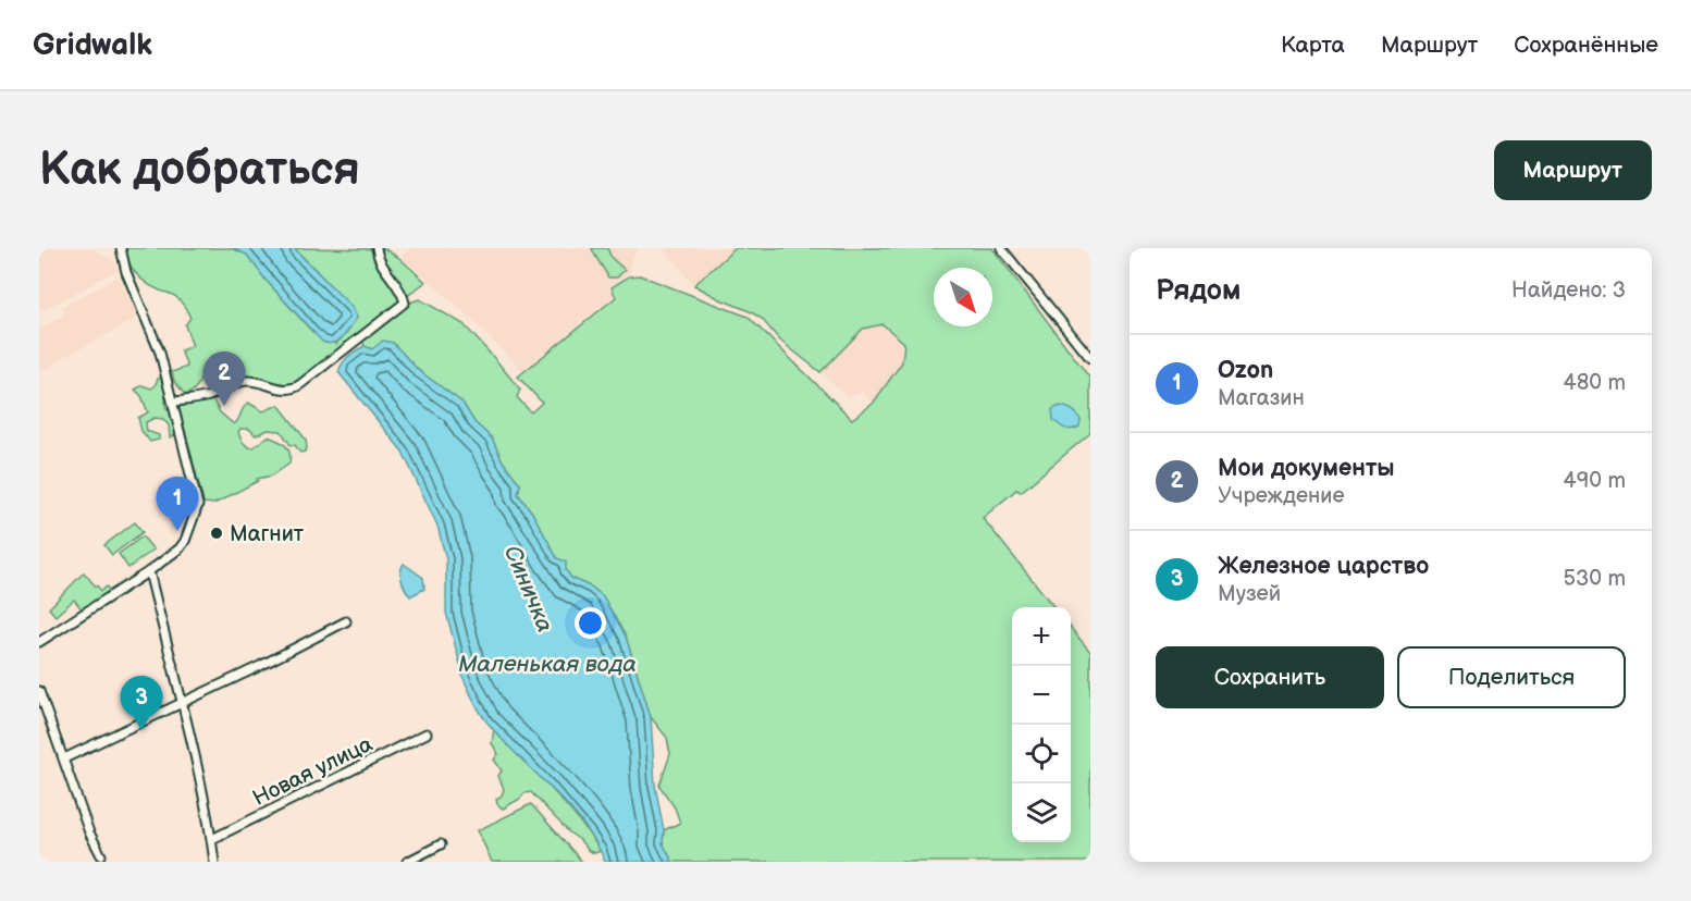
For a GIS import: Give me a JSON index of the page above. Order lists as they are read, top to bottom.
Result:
{
  "streets": {
    "street": ["Новая улица"]
  },
  "water": ["Синичка", "Маленькая вода"],
  "places": ["Магнит"],
  "north": "bottom right",
  "page": {
    "header": "Gridwalk",
    "nav": ["Карта", "Маршрут", "Сохранённые"],
    "buttons": [
      "Маршрут",
      ["Сохранить", "Поделиться"]
    ],
    "title": "Как добраться",
    "heading": ["Рядом", "Найдено: 3"],
    "list": [
      {
        "mark": "1",
        "name": "Ozon",
        "note": "Магазин",
        "value": "480 m"
      },
      {
        "mark": "2",
        "name": "Мои документы",
        "note": "Учреждение",
        "value": "490 m"
      },
      {
        "mark": "3",
        "name": "Железное царство",
        "note": "Музей",
        "value": "530 m"
      }
    ],
    "pins": ["2", "1", "3"],
    "map_buttons": ["+", "−"]
  }
}
